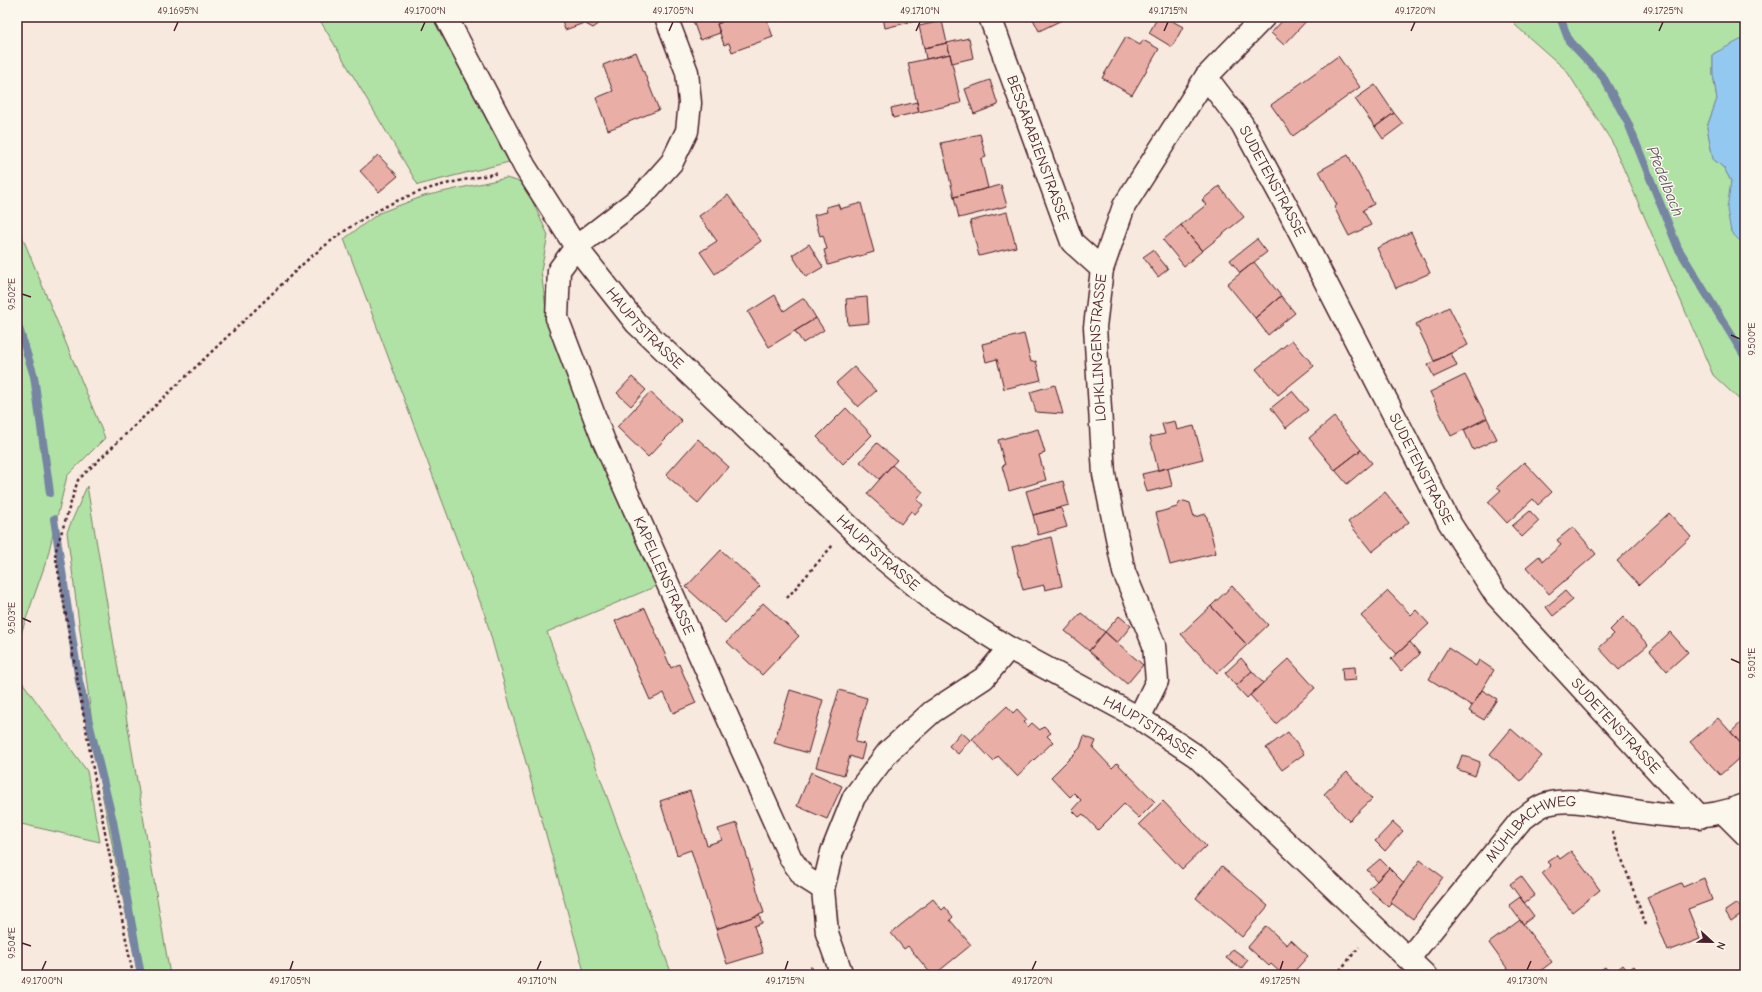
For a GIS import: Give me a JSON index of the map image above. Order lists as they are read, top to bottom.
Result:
{
  "streets": {
    "street": [
      "BESSARABIENSTRASSE",
      "SUDETENSTRASSE",
      "HAUPTSTRASSE",
      "LOHKLINGENSTRASSE",
      "KAPELLENSTRASSE",
      "MÜHLBACHWEG"
    ]
  },
  "crossings": [
    ["BESSARABIENSTRASSE", "LOHKLINGENSTRASSE"],
    ["SUDETENSTRASSE", "LOHKLINGENSTRASSE"],
    ["SUDETENSTRASSE", "MÜHLBACHWEG"],
    ["HAUPTSTRASSE", "LOHKLINGENSTRASSE"],
    ["HAUPTSTRASSE", "KAPELLENSTRASSE"],
    ["HAUPTSTRASSE", "MÜHLBACHWEG"]
  ],
  "water": ["Pfedelbach"],
  "north": "right",
  "coordinates": [
    "49.1695°N",
    "49.1700°N",
    "49.1705°N",
    "49.1710°N",
    "49.1715°N",
    "49.1720°N",
    "49.1725°N",
    "9.502°E",
    "9.500°E",
    "9.503°E",
    "9.501°E",
    "9.504°E",
    "49.1730°N"
  ]
}
